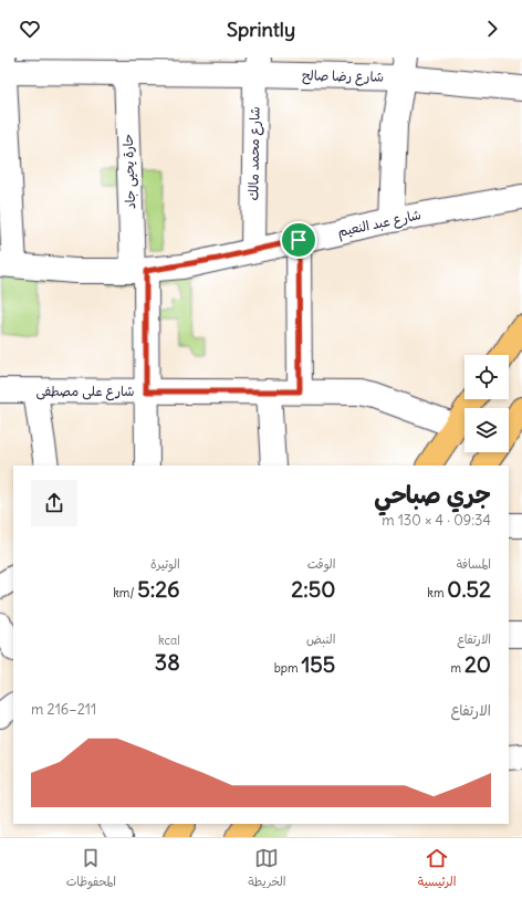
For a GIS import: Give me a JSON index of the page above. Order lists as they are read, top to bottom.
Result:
{
  "streets": {
    "street": [
      "شارع رضا صالح",
      "شارع محمد مالك",
      "حارة يحيى جاد",
      "شارع عبد النعيم",
      "شارع على مصطفى"
    ]
  },
  "crossings": [
    ["شارع رضا صالح", "شارع محمد مالك"],
    ["شارع رضا صالح", "حارة يحيى جاد"],
    ["شارع محمد مالك", "شارع عبد النعيم"],
    ["حارة يحيى جاد", "شارع عبد النعيم"],
    ["حارة يحيى جاد", "شارع على مصطفى"]
  ],
  "page": {
    "header": "Sprintly",
    "heading": ["جري صباحي", "09:34 · 4 × 130 m"],
    "stats": [
      ["المسافة", "0.52 km"],
      ["الوقت", "2:50"],
      ["الوتيرة", "5:26 /km"],
      ["الارتفاع", "20 m"],
      ["النبض", "155 bpm"],
      ["kcal", "38"]
    ],
    "chart": ["الارتفاع", "211–216 m"],
    "tabs": ["الرئيسية", "الخريطة", "المحفوظات"]
  }
}
